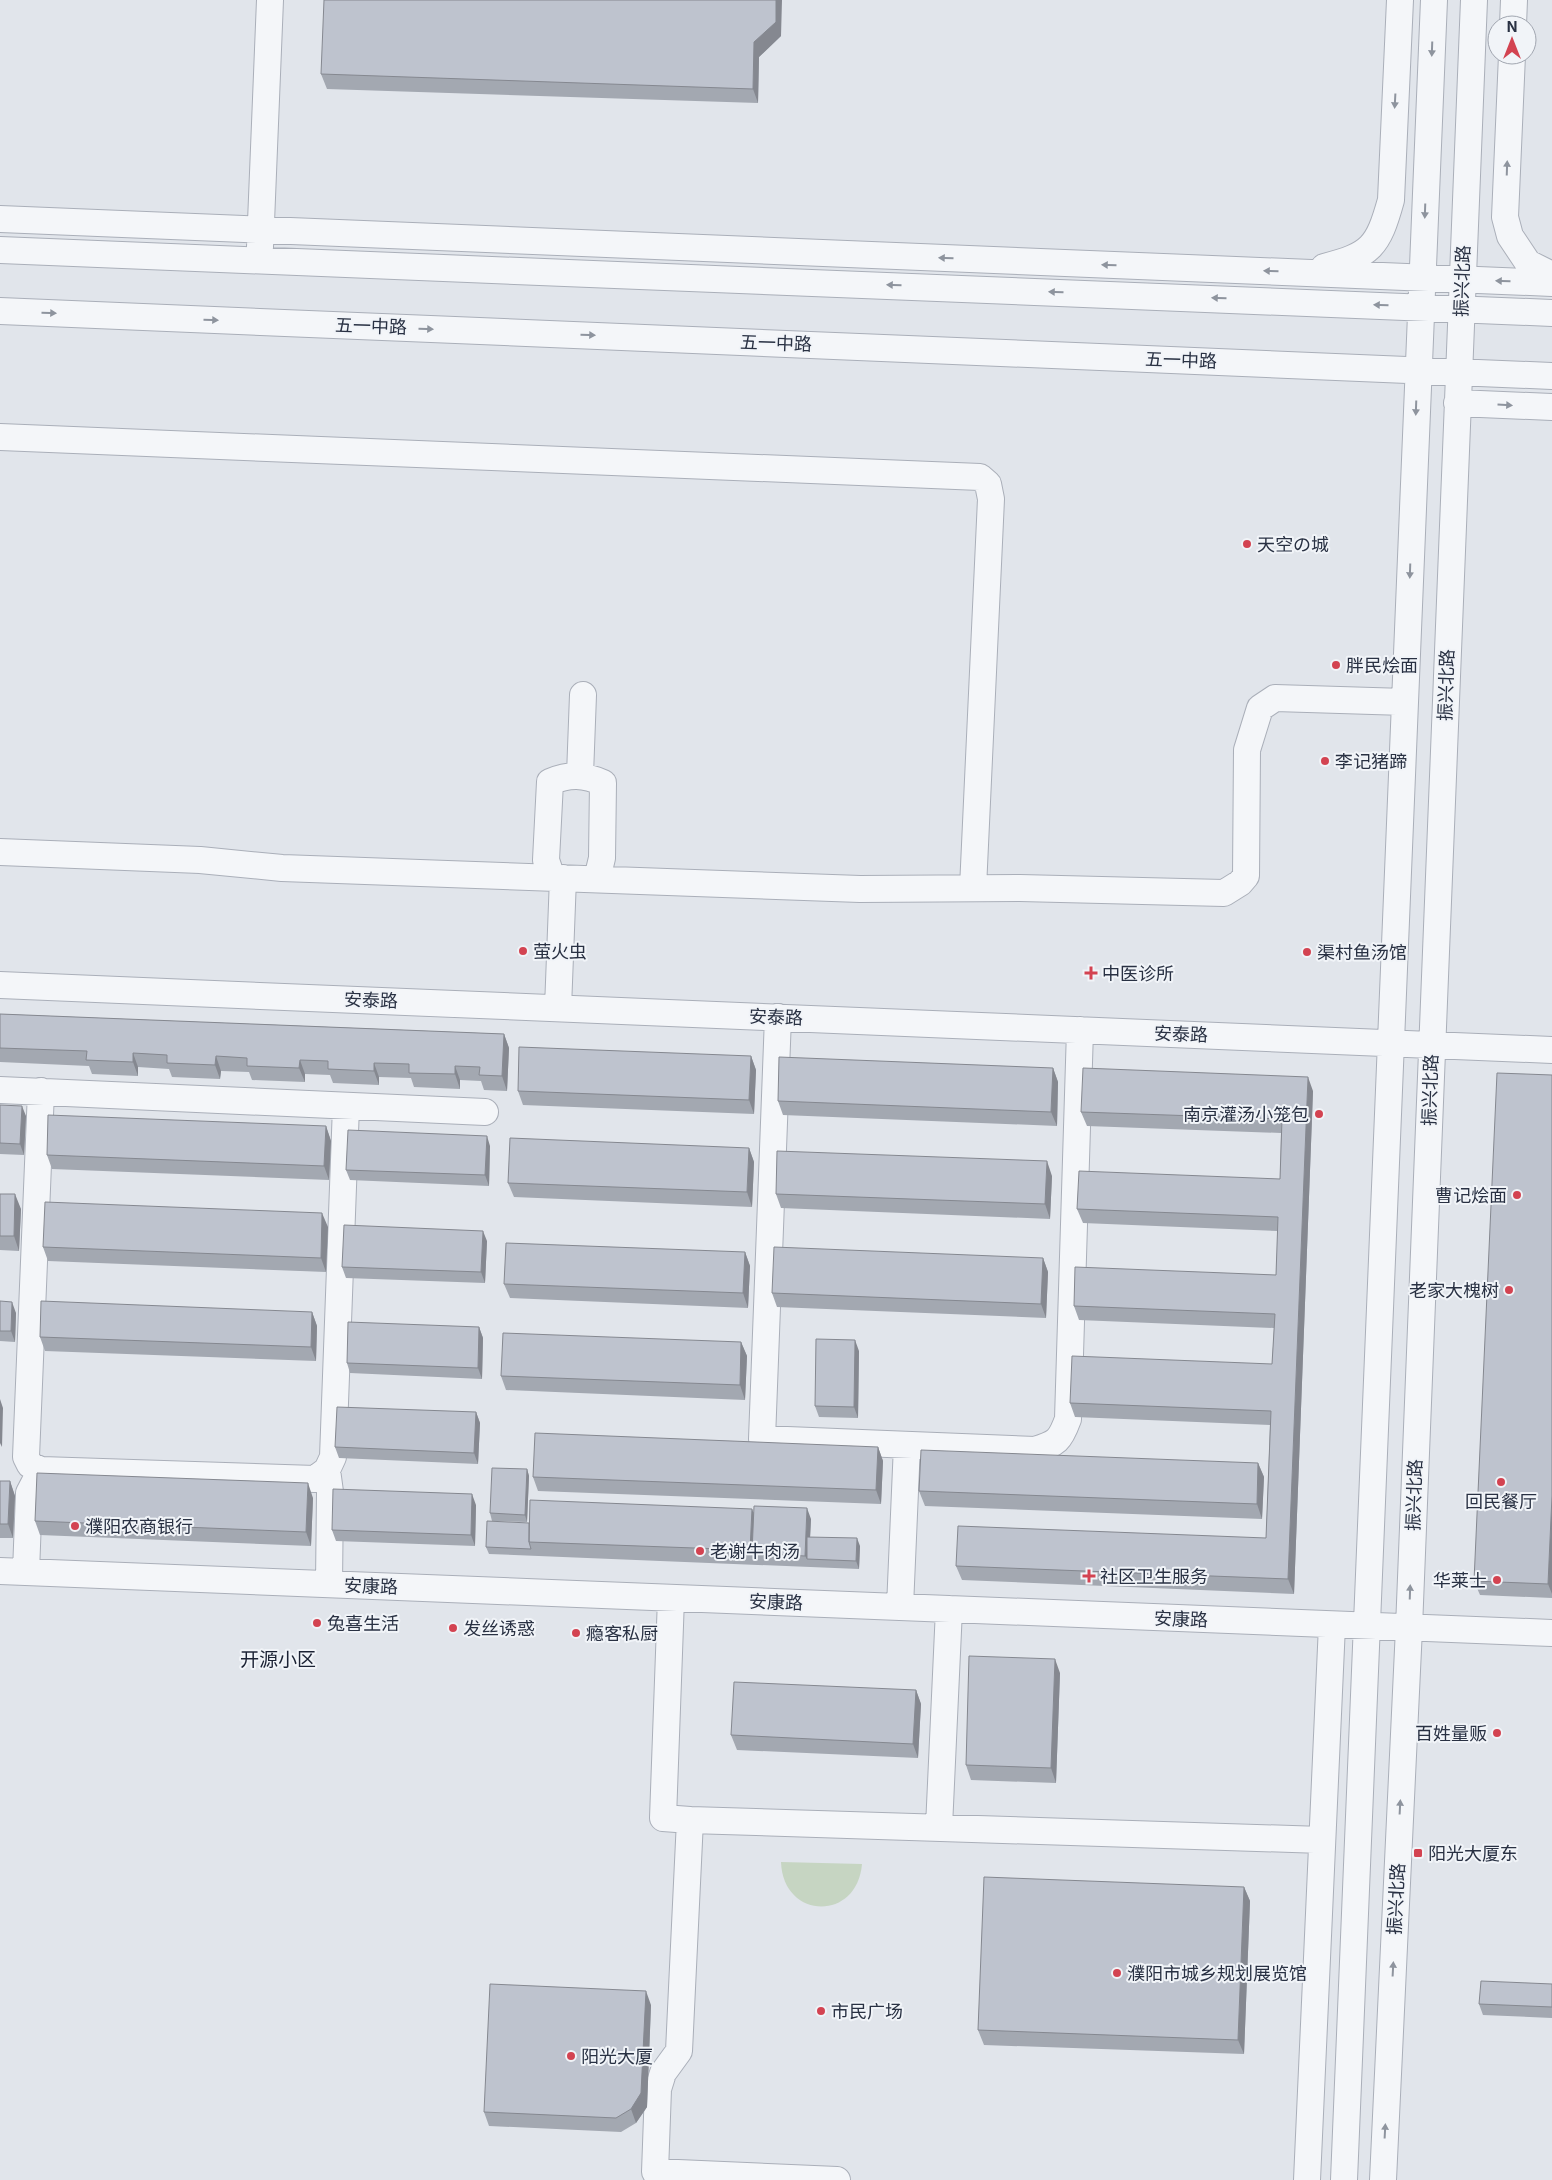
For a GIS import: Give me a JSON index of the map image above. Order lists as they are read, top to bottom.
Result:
{
  "streets": {
    "street": [
      "振兴北路",
      "五一中路",
      "安泰路",
      "安康路"
    ]
  },
  "crossings": [
    ["振兴北路", "五一中路"],
    ["振兴北路", "安泰路"],
    ["振兴北路", "安康路"]
  ],
  "districts": ["开源小区"],
  "places": {
    "other": [
      "天空の城",
      "胖民烩面",
      "李记猪蹄",
      "萤火虫",
      "渠村鱼汤馆",
      "南京灌汤小笼包",
      "曹记烩面",
      "老家大槐树",
      "回民餐厅",
      "濮阳农商银行",
      "老谢牛肉汤",
      "华莱士",
      "兔喜生活",
      "发丝诱惑",
      "瘾客私厨",
      "百姓量贩",
      "濮阳市城乡规划展览馆",
      "市民广场",
      "阳光大厦"
    ],
    "health": ["中医诊所", "社区卫生服务"],
    "transit": ["阳光大厦东"]
  },
  "north": "top"
}
